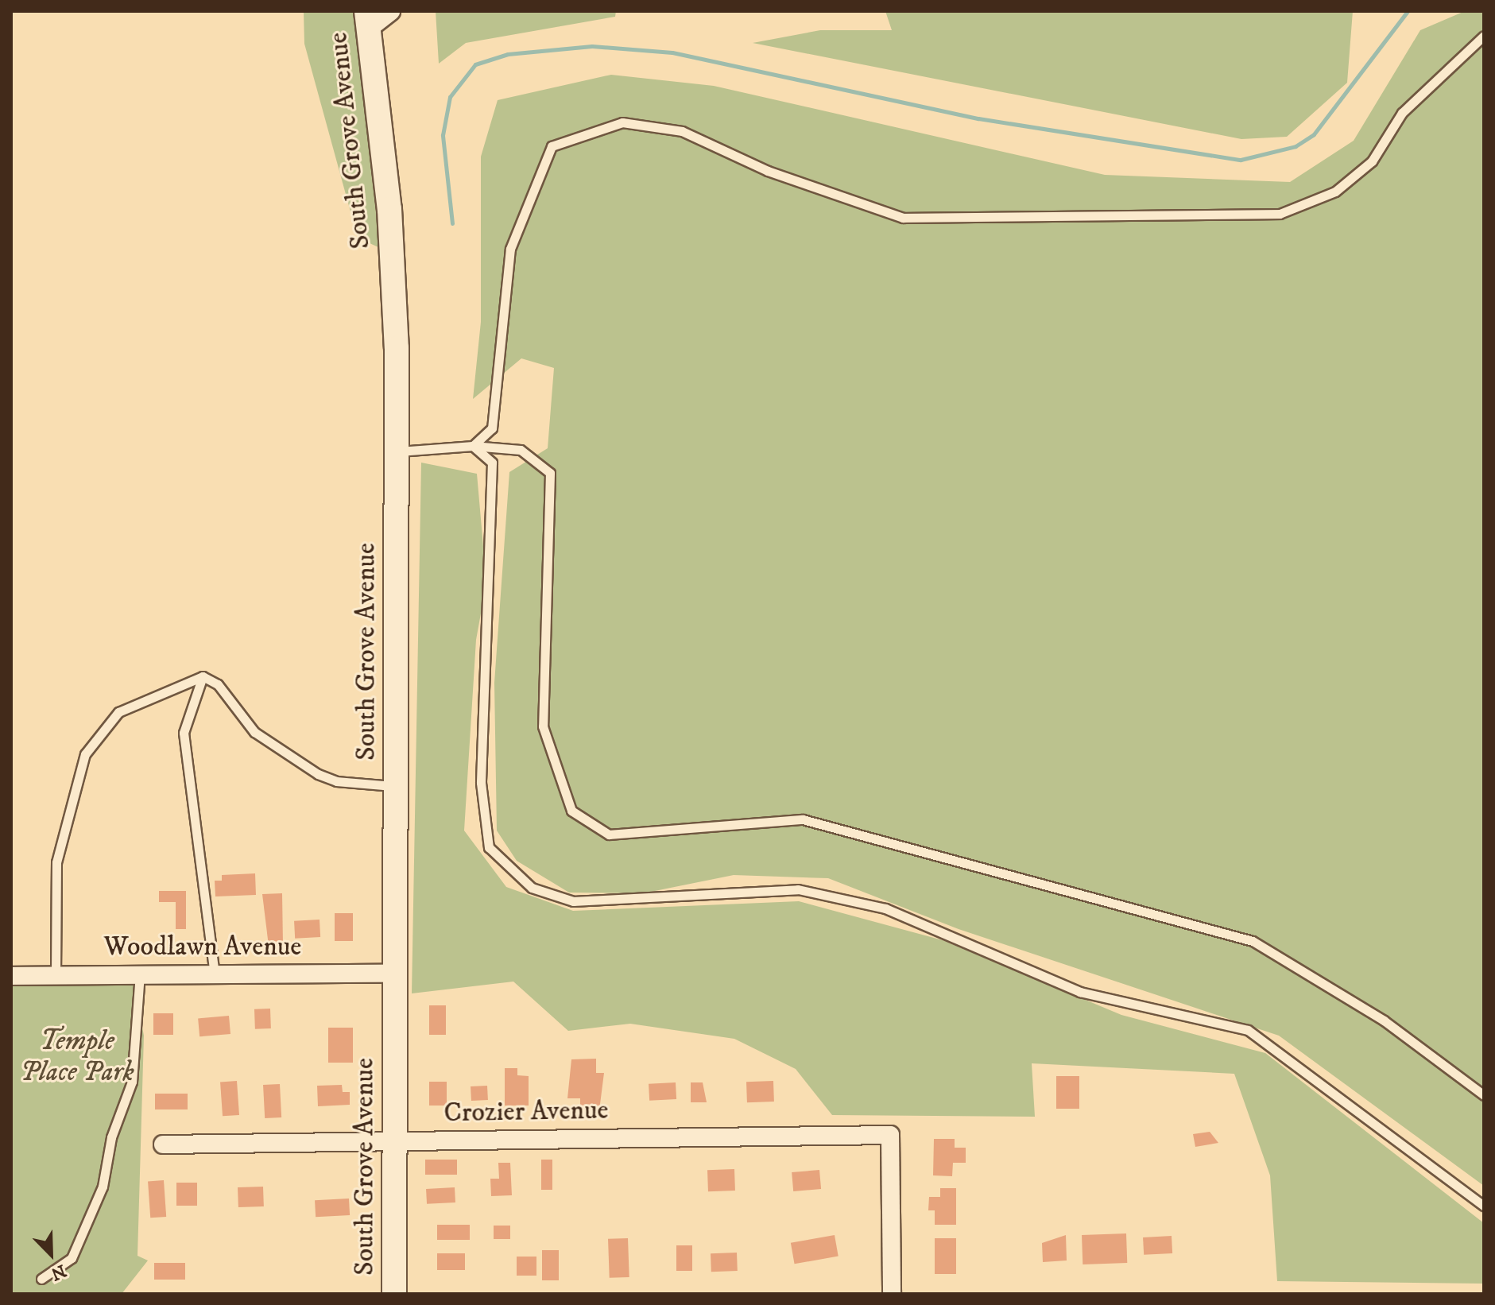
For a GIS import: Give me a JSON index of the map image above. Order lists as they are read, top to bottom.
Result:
{
  "streets": {
    "main road": ["South Grove Avenue"],
    "street": ["Woodlawn Avenue", "Crozier Avenue"]
  },
  "crossings": [
    ["South Grove Avenue", "Woodlawn Avenue"],
    ["South Grove Avenue", "Crozier Avenue"]
  ],
  "parks": ["Temple Place Park"],
  "north": "bottom right"
}
